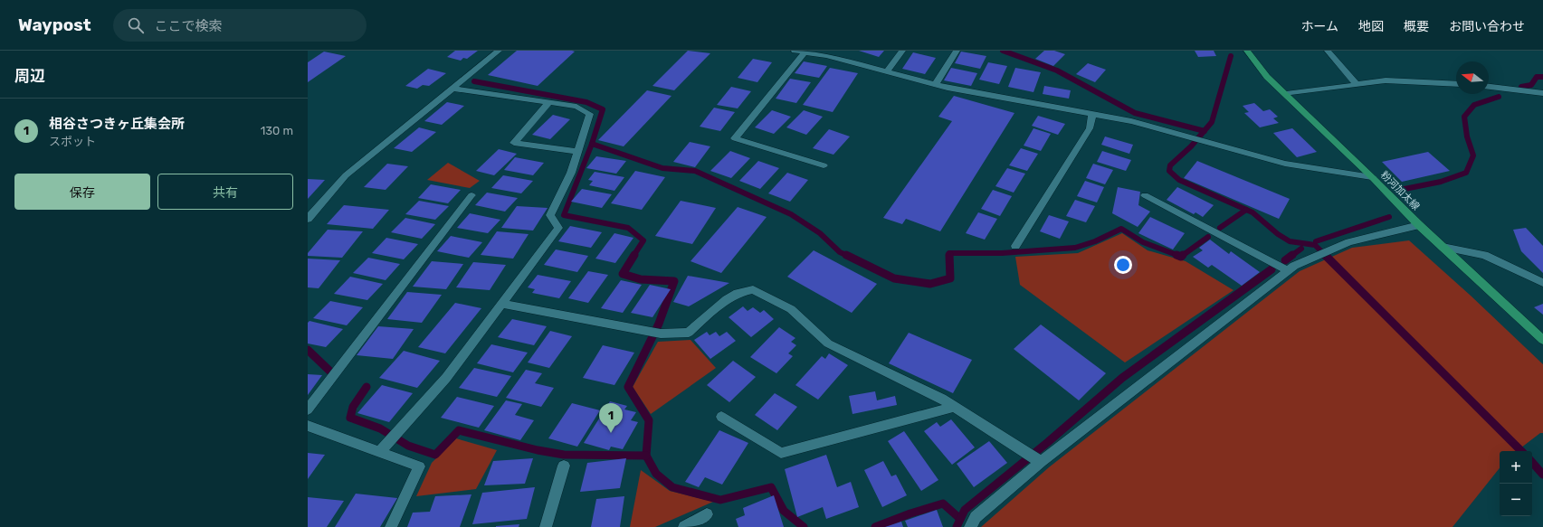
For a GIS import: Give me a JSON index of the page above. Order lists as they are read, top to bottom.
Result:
{
  "streets": {
    "main road": ["粉河加太線"]
  },
  "north": "left",
  "page": {
    "header": "Waypost",
    "search": "ここで検索",
    "nav": [
      "ホーム",
      "地図",
      "概要",
      "お問い合わせ"
    ],
    "heading": "周辺",
    "list": [
      {
        "mark": "1",
        "name": "相谷さつきヶ丘集会所",
        "note": "スポット",
        "value": "130 m"
      }
    ],
    "buttons": ["保存", "共有"],
    "pins": "1",
    "map_buttons": ["+", "−"]
  }
}
